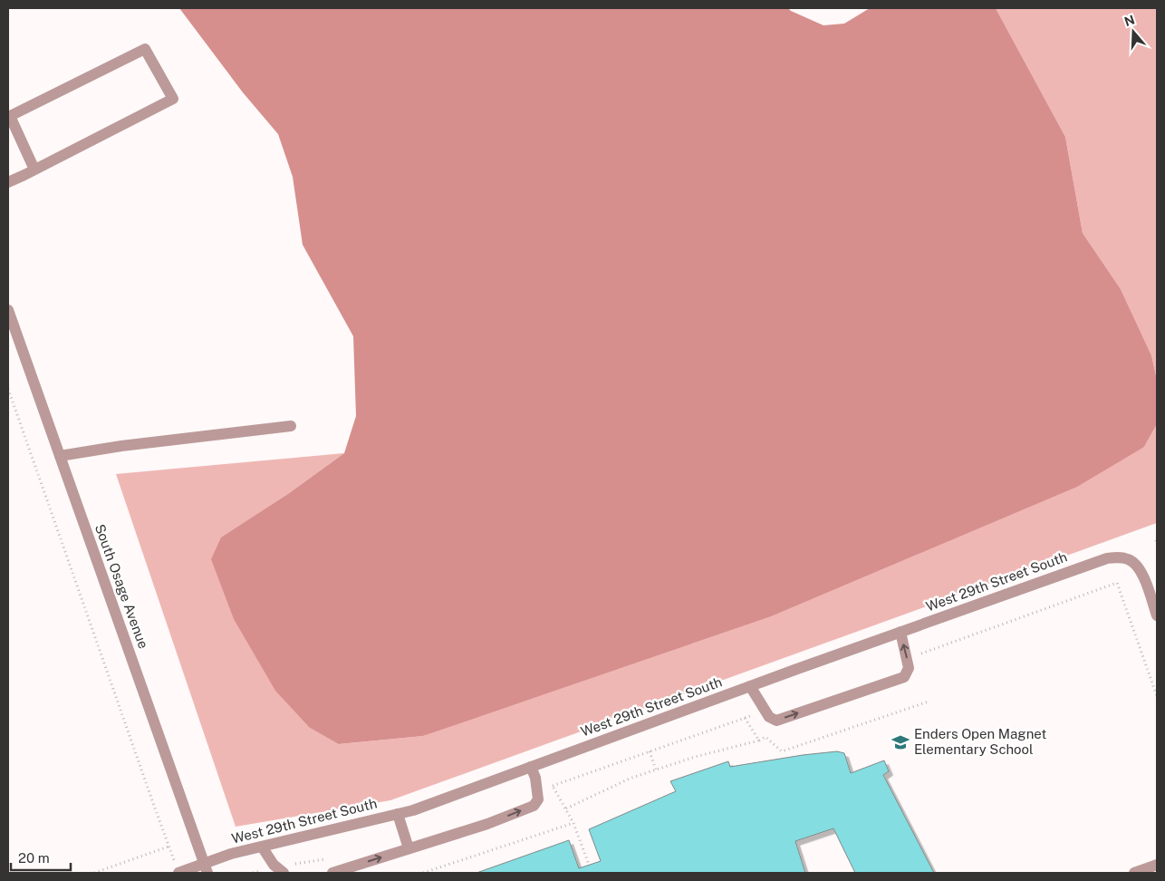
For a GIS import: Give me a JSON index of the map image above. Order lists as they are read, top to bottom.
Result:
{
  "streets": {
    "street": ["West 29th Street South", "South Osage Avenue"]
  },
  "crossings": [
    ["West 29th Street South", "South Osage Avenue"]
  ],
  "places": {
    "school or university": ["Enders Open Magnet Elementary School"]
  },
  "scale_bar": "20 m",
  "north": "top"
}
